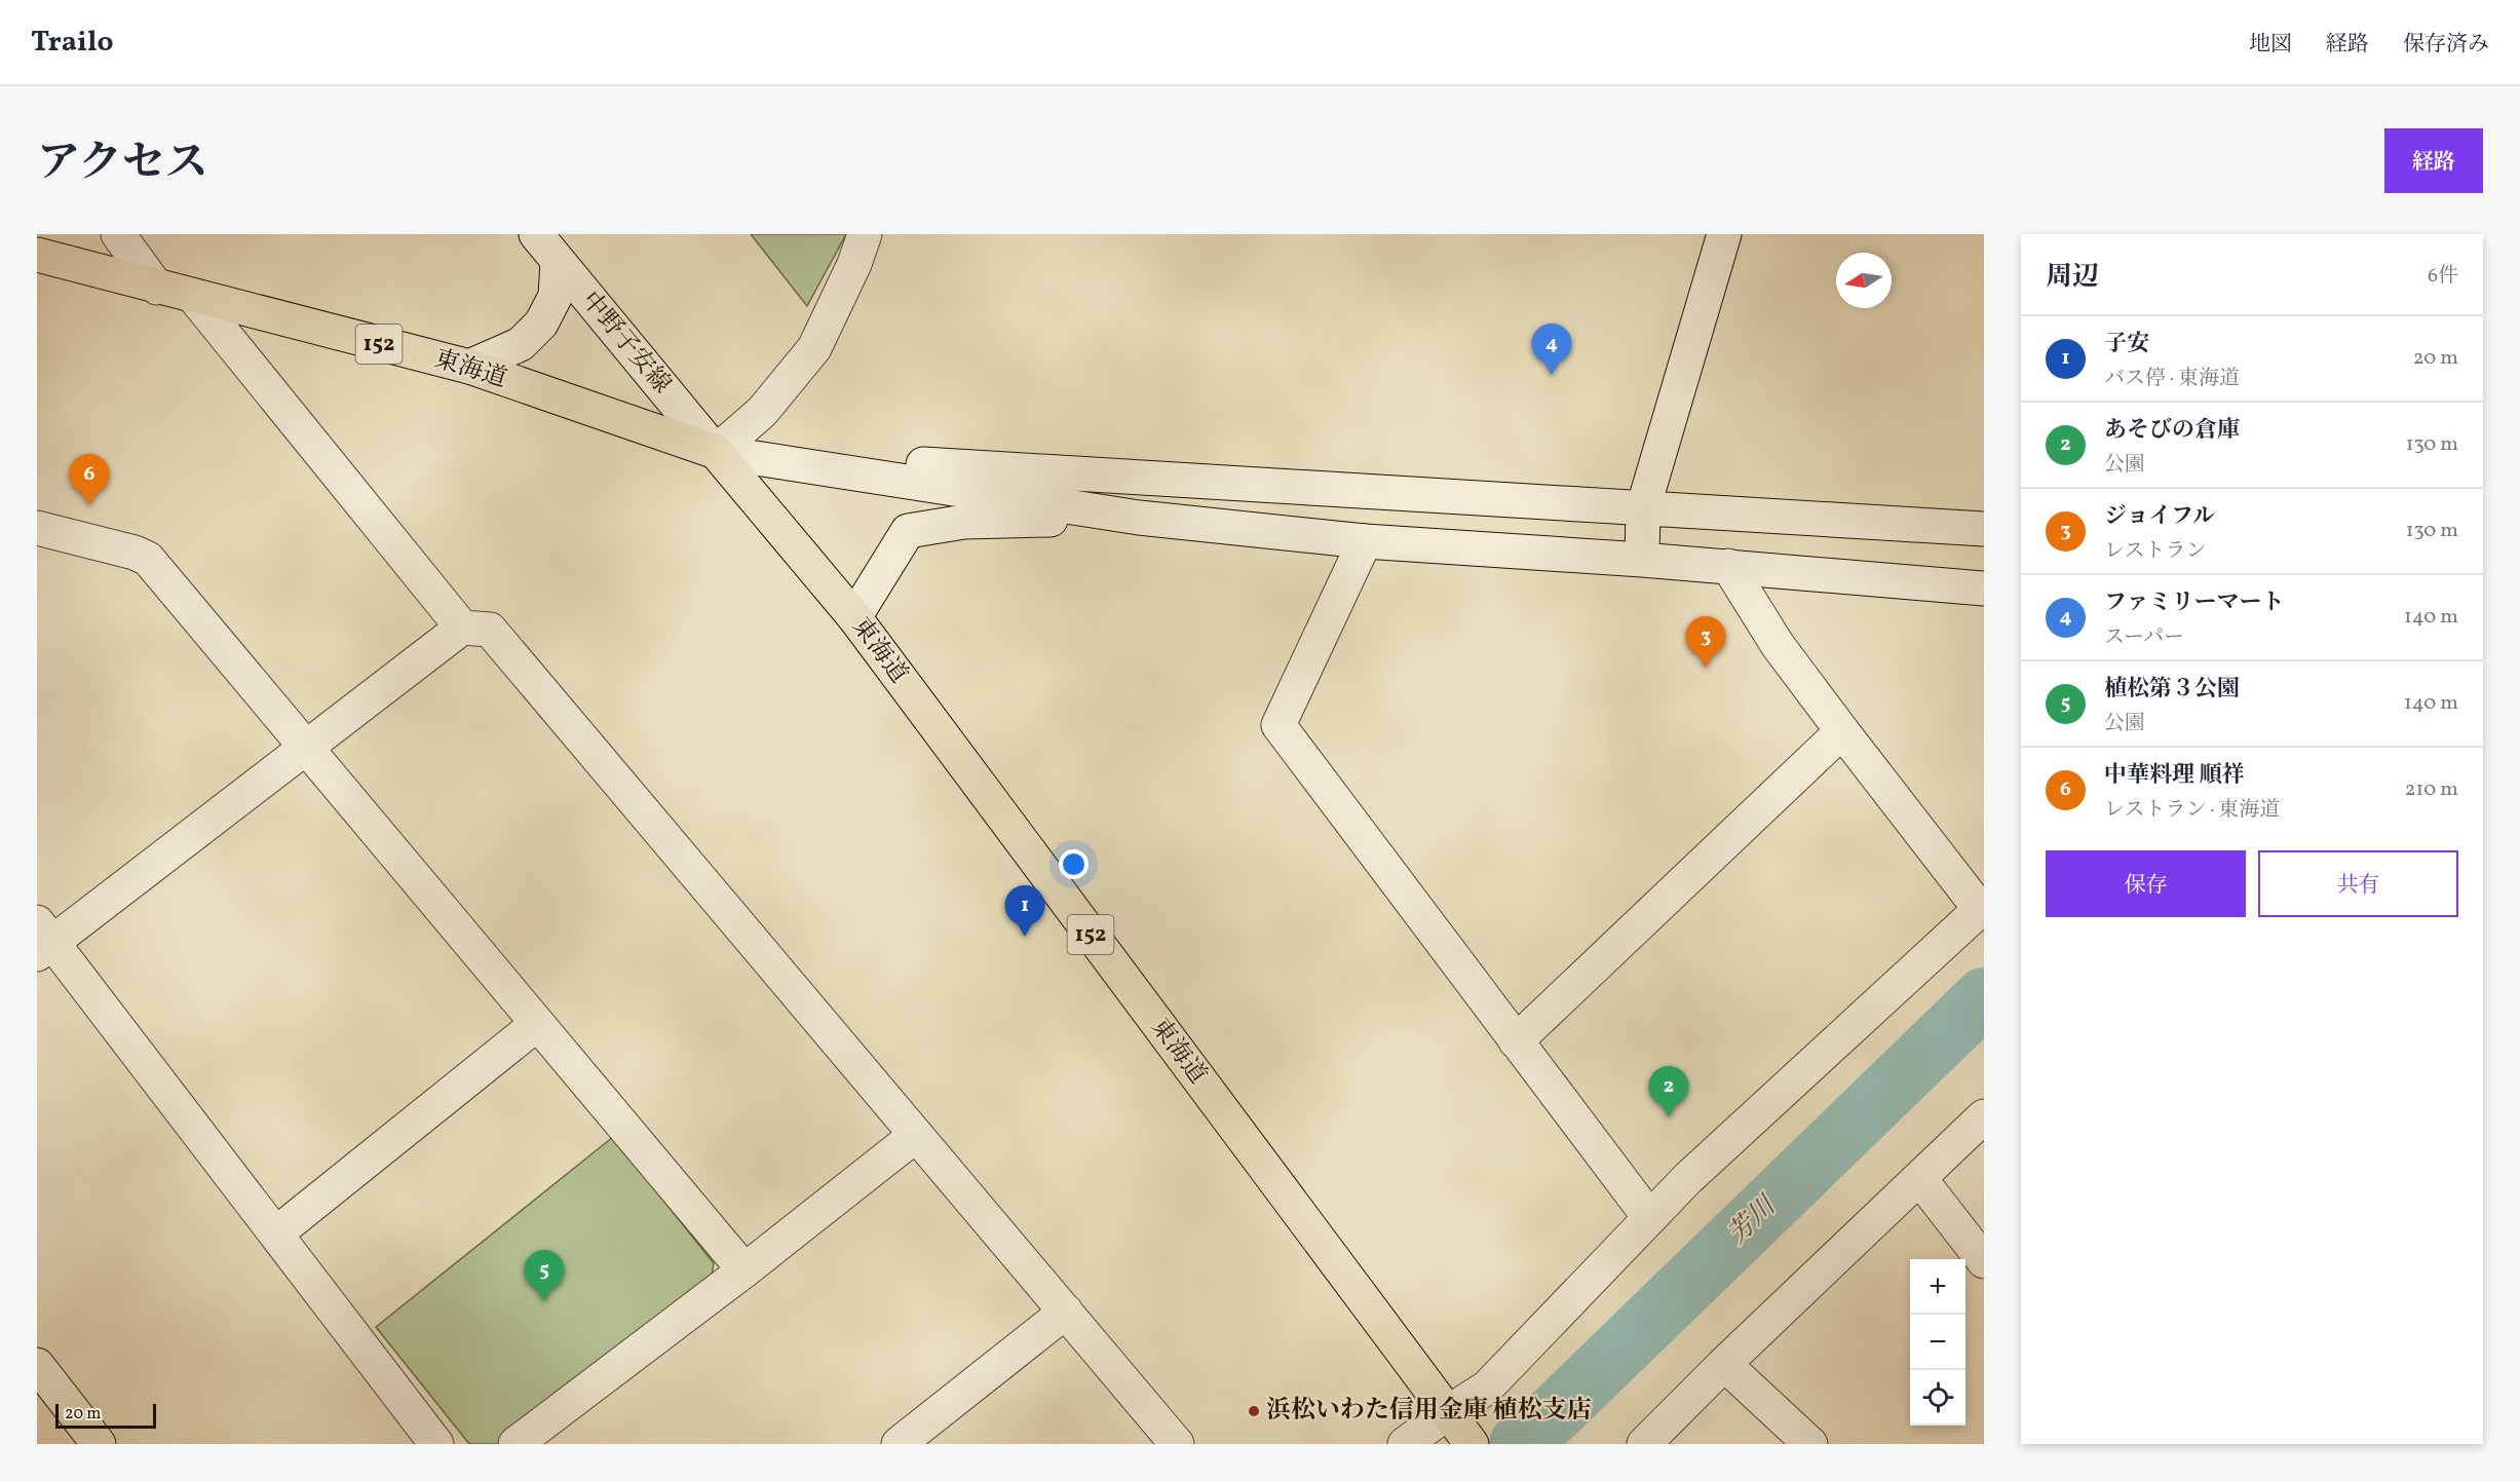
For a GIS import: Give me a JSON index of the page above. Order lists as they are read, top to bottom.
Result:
{
  "streets": {
    "highway": ["152", "東海道"],
    "street": ["中野子安線"]
  },
  "crossings": [
    ["中野子安線", "東海道"]
  ],
  "water": ["芳川"],
  "places": ["浜松いわた信用金庫 植松支店"],
  "scale_bar": "20 m",
  "north": "left",
  "page": {
    "header": "Trailo",
    "nav": ["地図", "経路", "保存済み"],
    "title": "アクセス",
    "buttons": [
      "経路",
      ["保存", "共有"]
    ],
    "heading": ["周辺", "6件"],
    "list": [
      {
        "mark": "1",
        "name": "子安",
        "note": "バス停 · 東海道",
        "value": "20 m"
      },
      {
        "mark": "2",
        "name": "あそびの倉庫",
        "note": "公園",
        "value": "130 m"
      },
      {
        "mark": "3",
        "name": "ジョイフル",
        "note": "レストラン",
        "value": "130 m"
      },
      {
        "mark": "4",
        "name": "ファミリーマート",
        "note": "スーパー",
        "value": "140 m"
      },
      {
        "mark": "5",
        "name": "植松第３公園",
        "note": "公園",
        "value": "140 m"
      },
      {
        "mark": "6",
        "name": "中華料理 順祥",
        "note": "レストラン · 東海道",
        "value": "210 m"
      }
    ],
    "pins": [
      "4",
      "6",
      "3",
      "1",
      "2",
      "5"
    ],
    "map_buttons": ["+", "−"],
    "scale": "20 m"
  }
}
